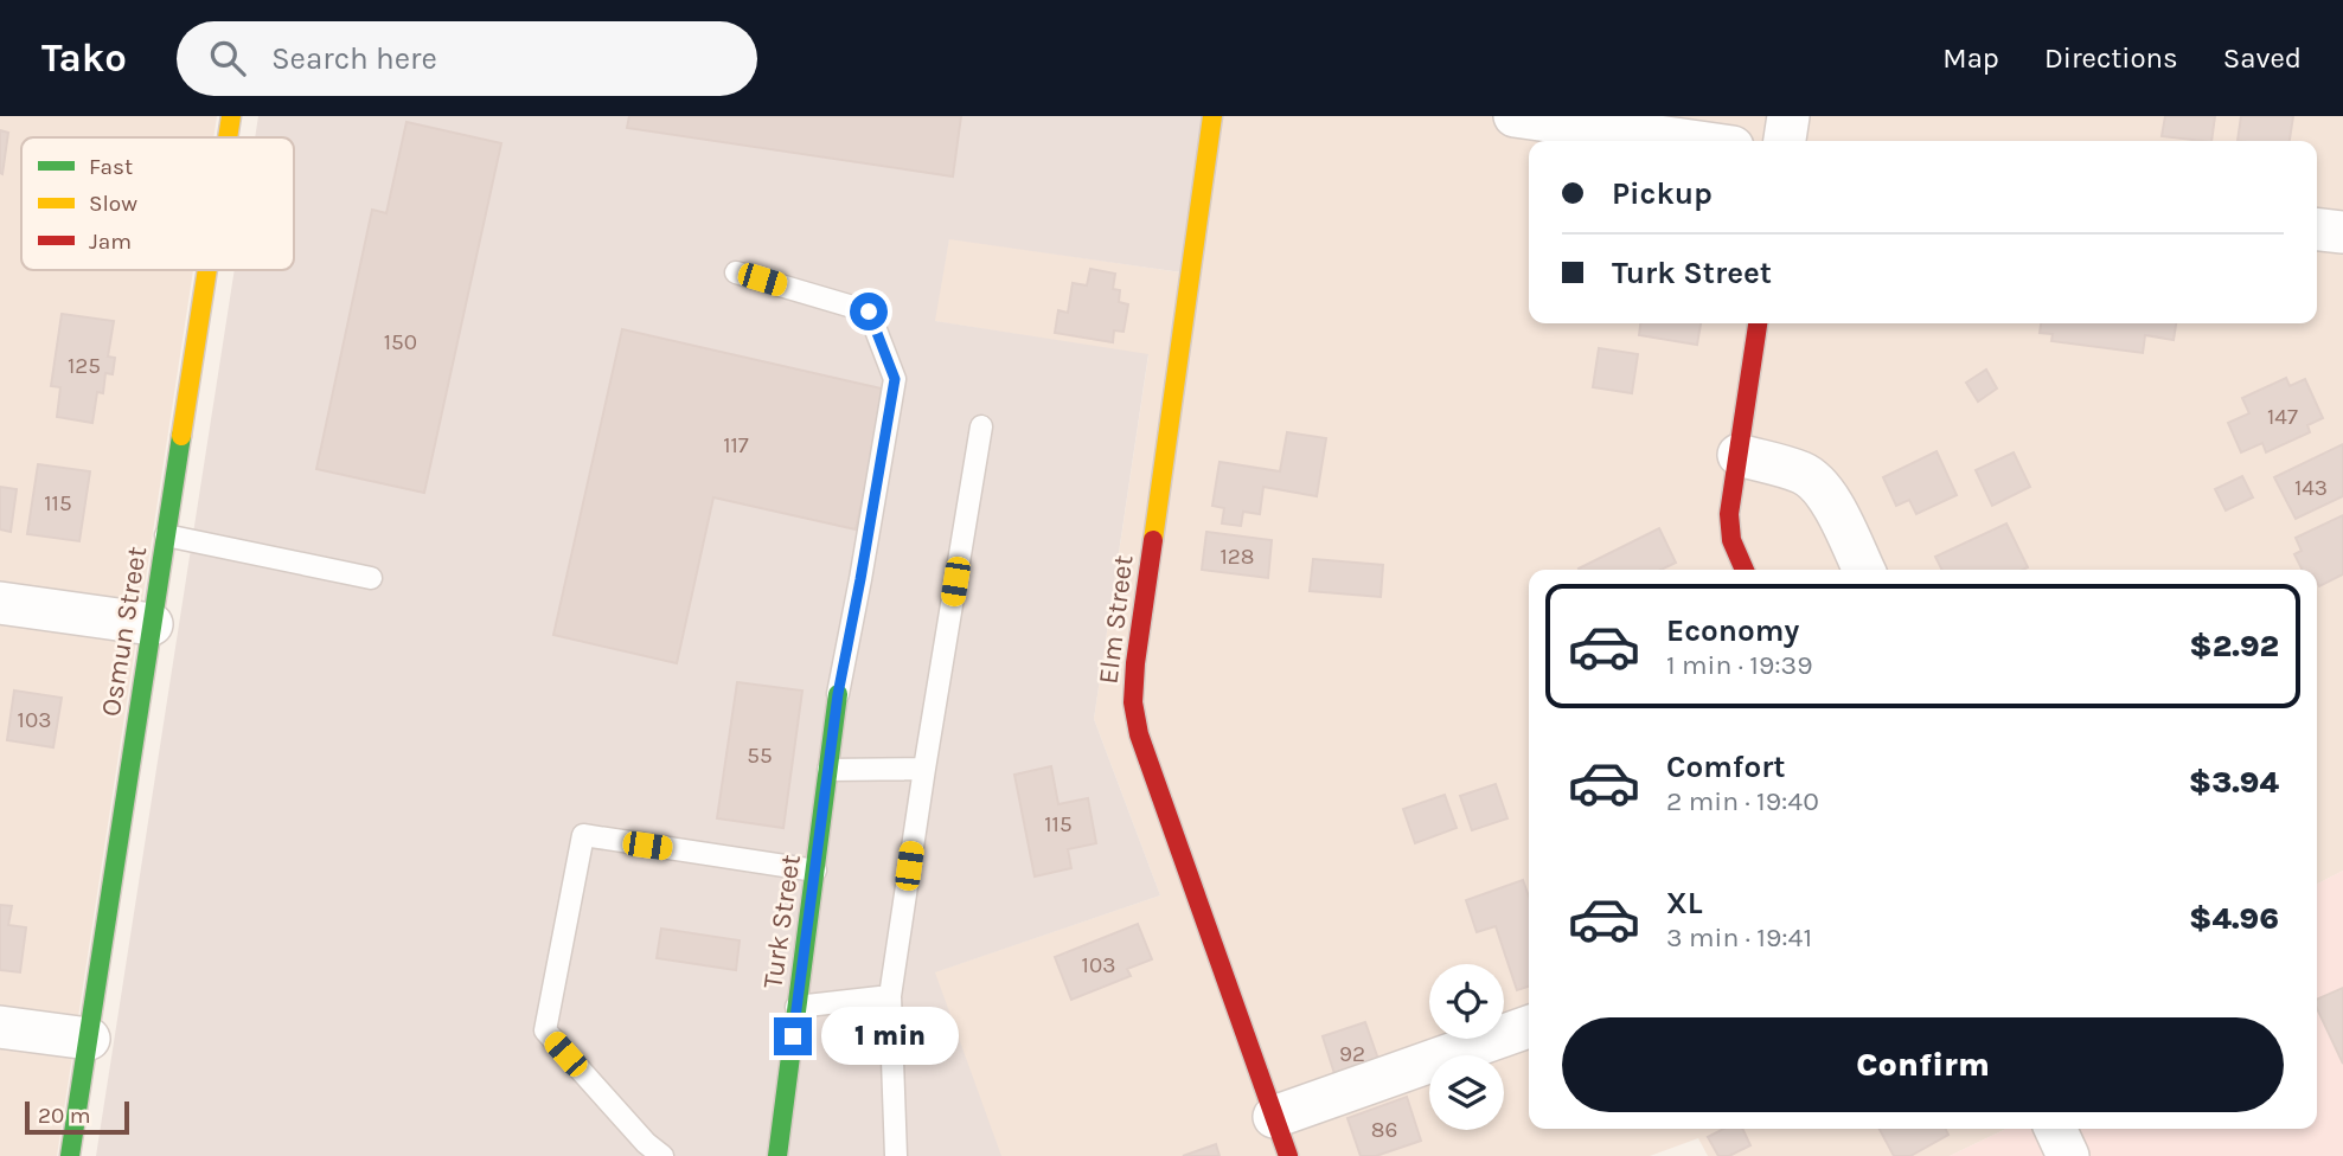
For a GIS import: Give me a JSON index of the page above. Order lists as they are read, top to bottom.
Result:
{
  "streets": {
    "street": ["Elm Street", "Osmun Street", "Turk Street"]
  },
  "house_numbers": [
    "150",
    "125",
    "147",
    "117",
    "143",
    "115",
    "128",
    "103",
    "55",
    "115",
    "103",
    "92",
    "86"
  ],
  "legend": ["Fast", "Slow", "Jam"],
  "scale_bar": "20 m",
  "page": {
    "header": "Tako",
    "search": "Search here",
    "nav": ["Map", "Directions", "Saved"],
    "banner": ["Pickup", "Turk Street"],
    "list": [
      {
        "name": "Economy",
        "note": "1 min · 19:39",
        "value": "$2.92"
      },
      {
        "name": "Comfort",
        "note": "2 min · 19:40",
        "value": "$3.94"
      },
      {
        "name": "XL",
        "note": "3 min · 19:41",
        "value": "$4.96"
      }
    ],
    "buttons": "Confirm",
    "bubble": "1 min",
    "scale": "20 m"
  }
}
